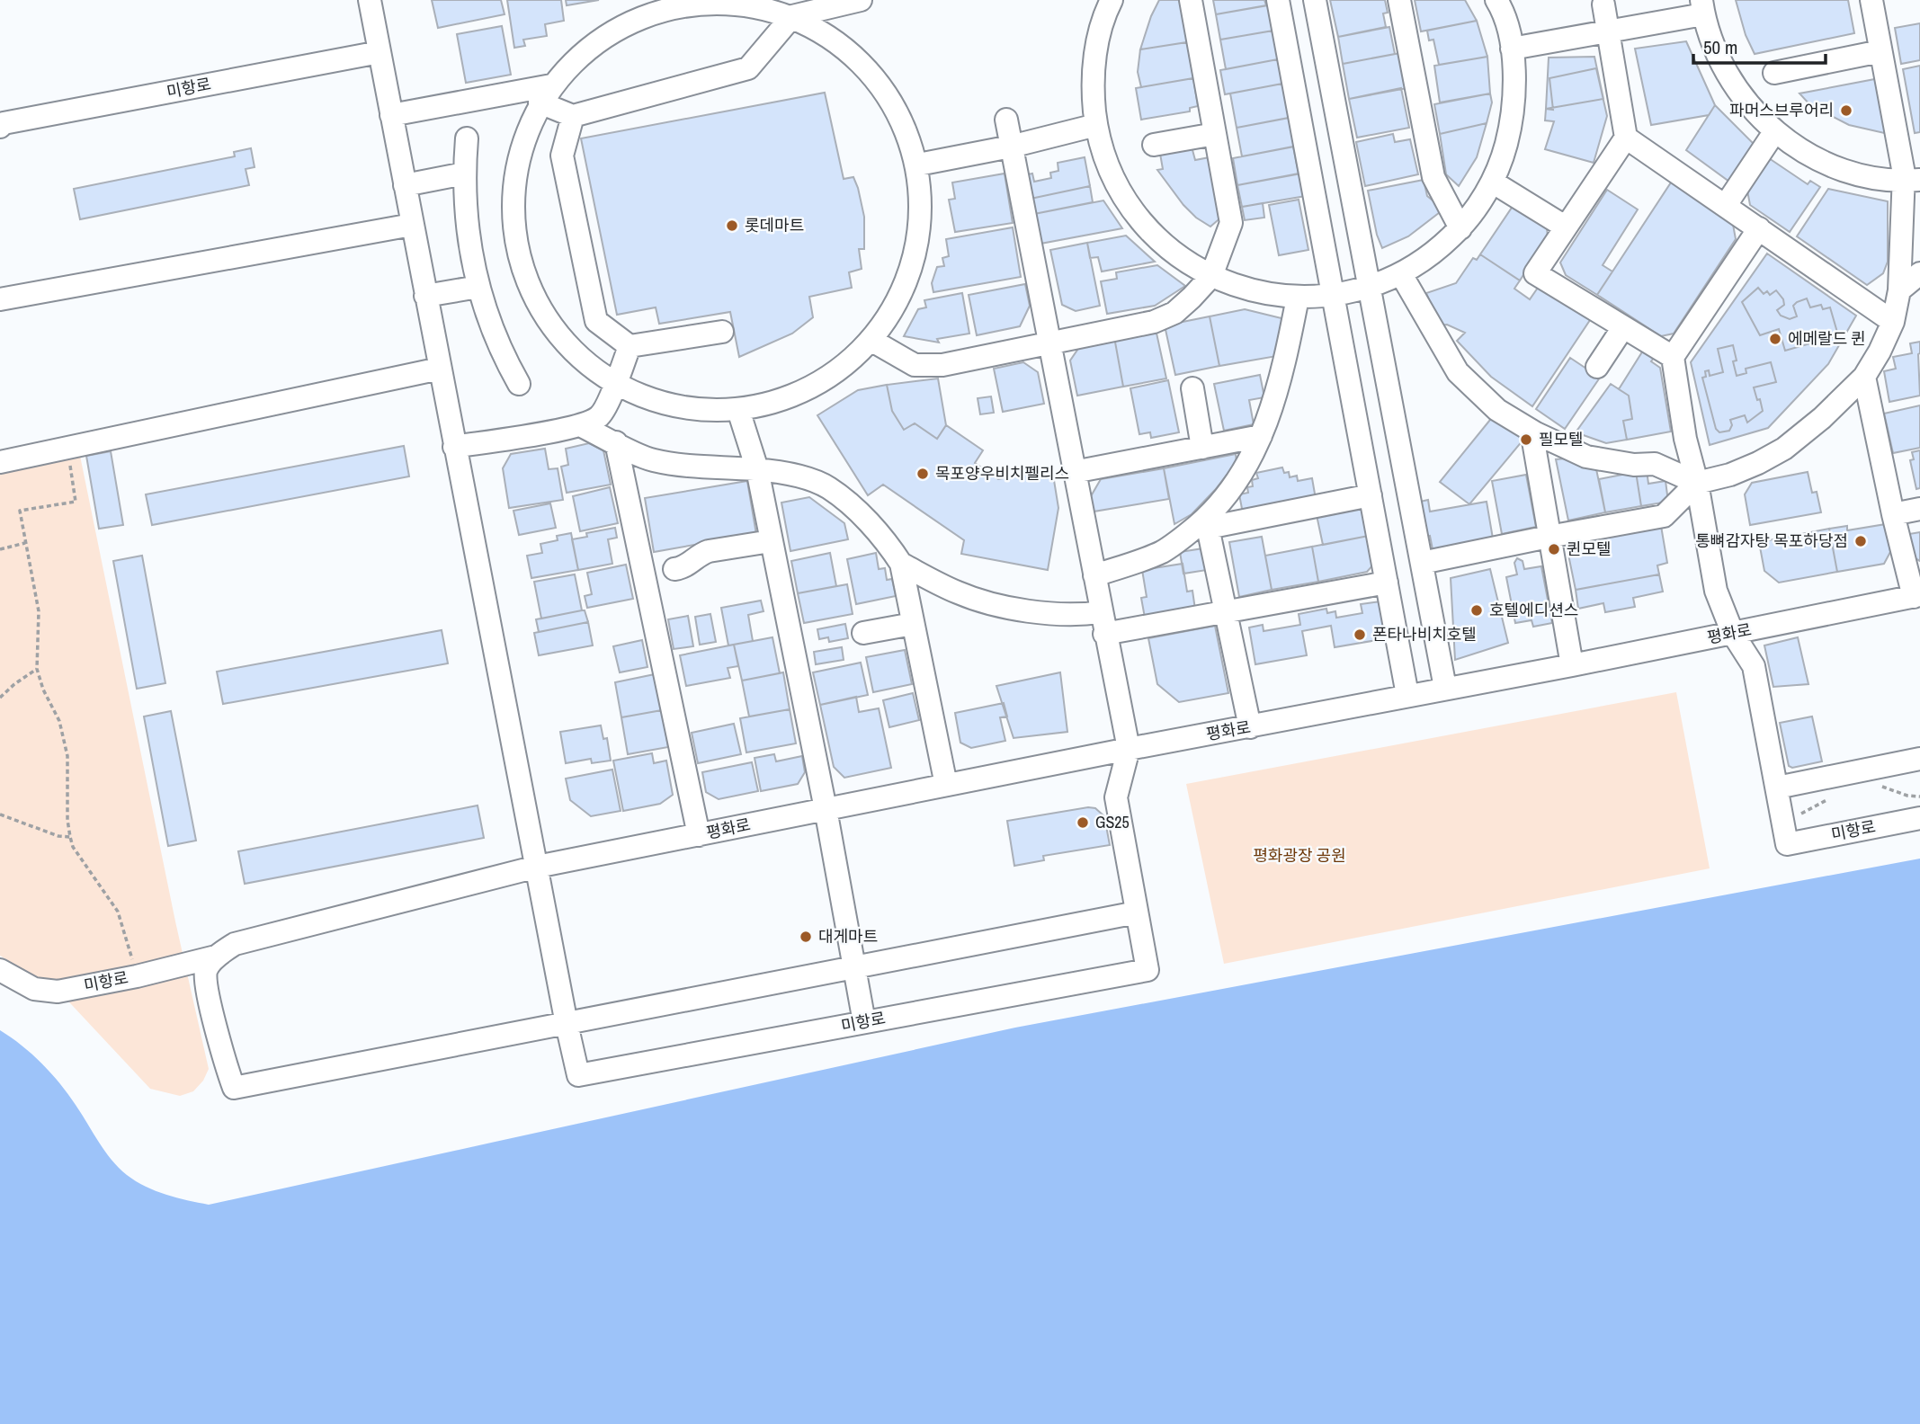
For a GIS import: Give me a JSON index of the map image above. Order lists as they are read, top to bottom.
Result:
{
  "streets": {
    "street": ["미항로", "평화로"]
  },
  "crossings": [
    ["미항로", "평화로"]
  ],
  "parks": ["평화광장 공원"],
  "places": [
    "파머스브루어리",
    "롯데마트",
    "에메랄드 퀸",
    "필모텔",
    "목포양우비치펠리스",
    "통뼈감자탕 목포하당점",
    "퀸모텔",
    "호텔에디션스",
    "폰타나비치호텔",
    "GS25",
    "대게마트"
  ],
  "scale_bar": "50 m"
}
